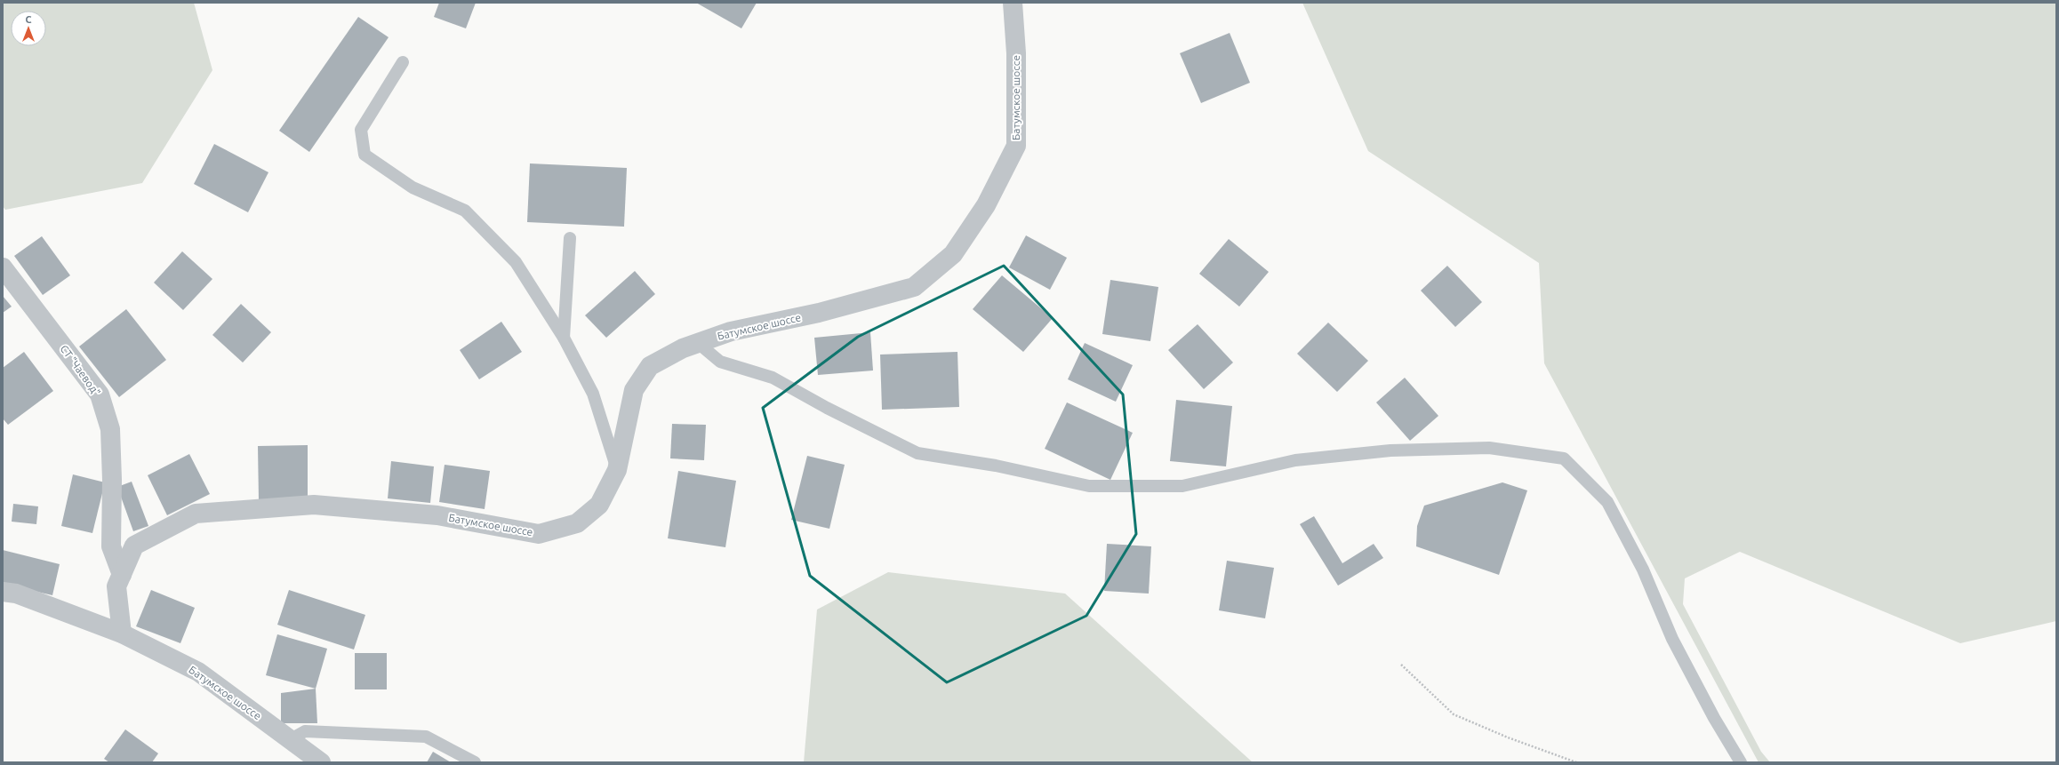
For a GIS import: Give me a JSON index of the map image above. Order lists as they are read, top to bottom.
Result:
{
  "streets": {
    "street": ["Батумское шоссе", "СТ \"Чаевод\""]
  },
  "crossings": [
    ["Батумское шоссе", "СТ \"Чаевод\""]
  ],
  "north": "top"
}
